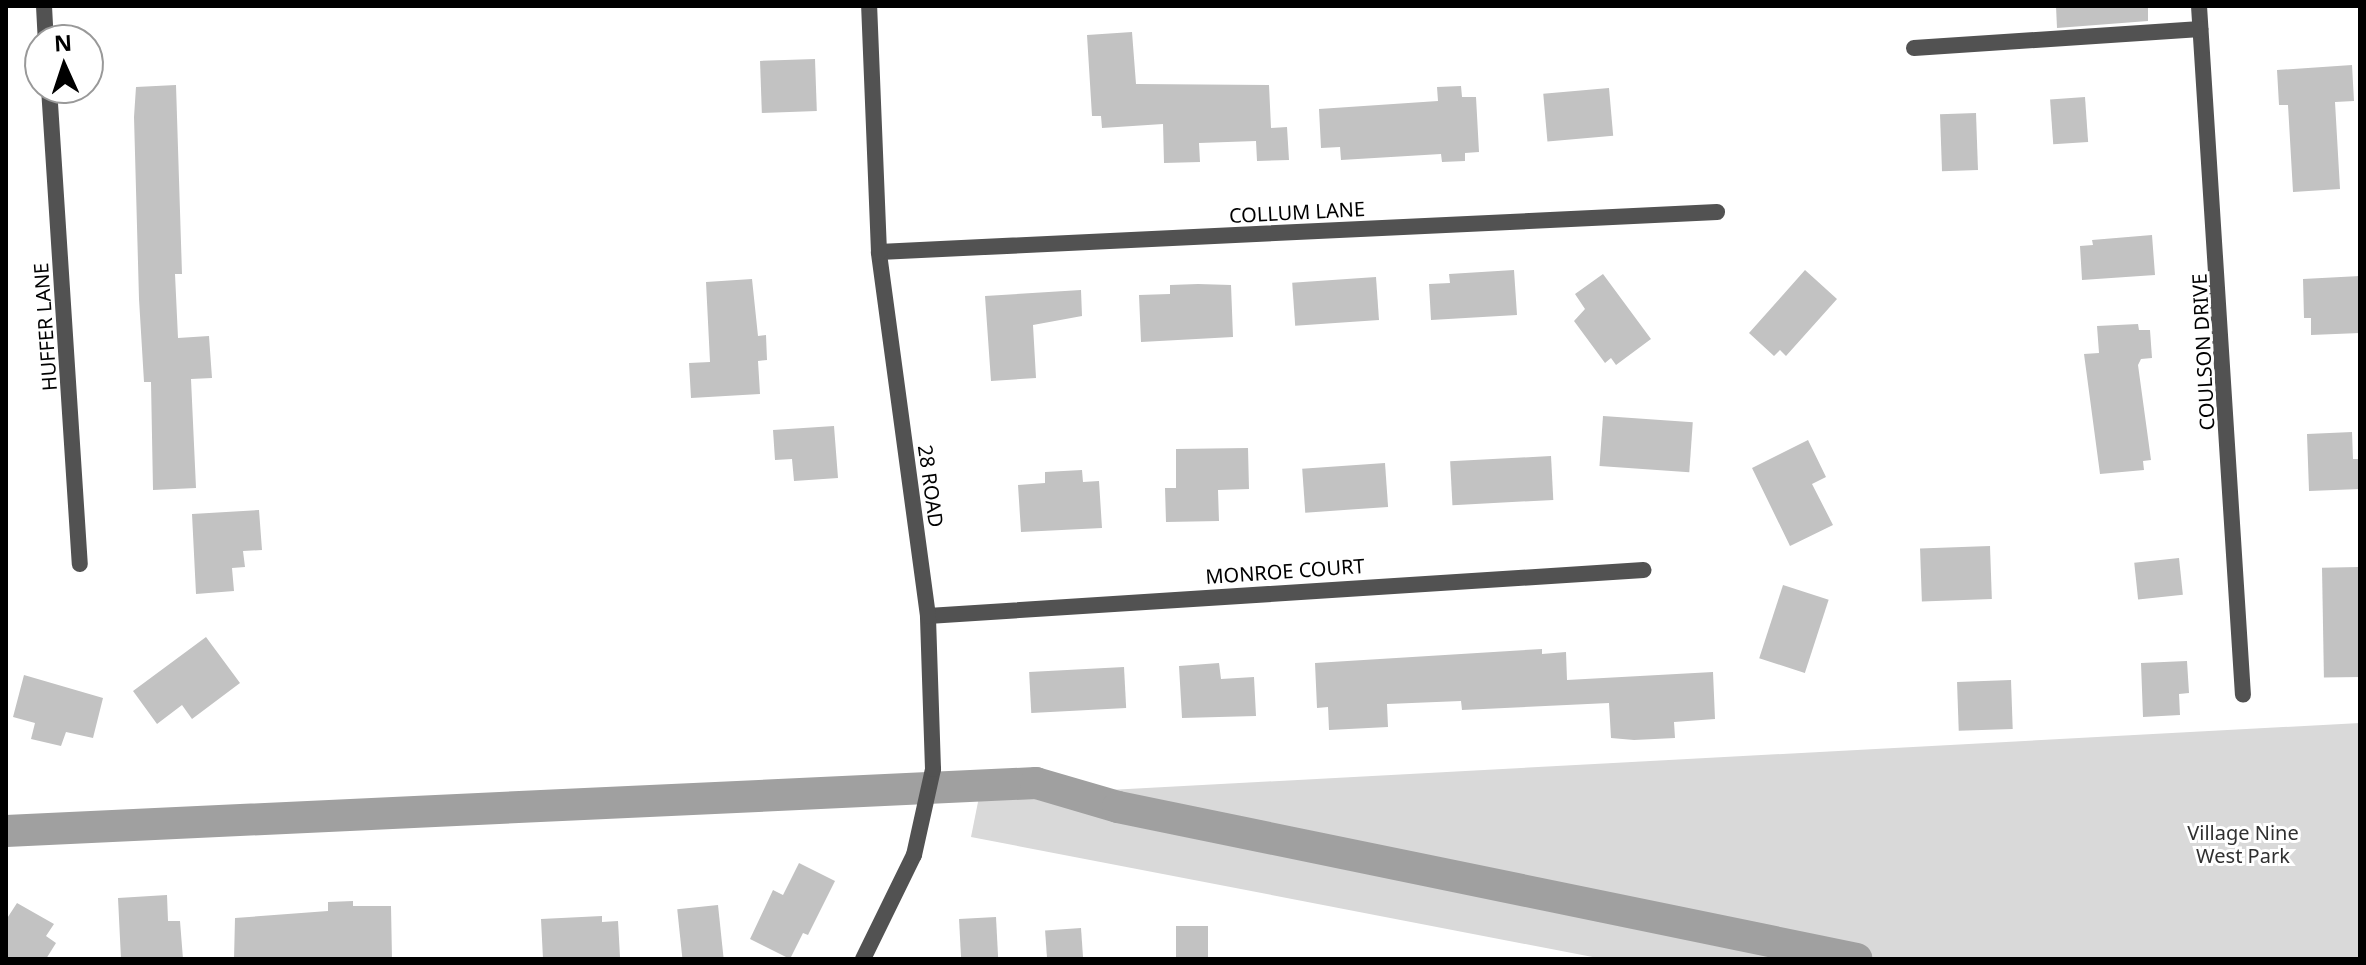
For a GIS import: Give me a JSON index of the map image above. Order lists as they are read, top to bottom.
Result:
{
  "streets": {
    "street": [
      "COLLUM LANE",
      "HUFFER LANE",
      "COULSON DRIVE",
      "28 ROAD",
      "MONROE COURT"
    ]
  },
  "crossings": [
    ["COLLUM LANE", "28 ROAD"],
    ["28 ROAD", "MONROE COURT"]
  ],
  "parks": ["Village Nine West Park"],
  "north": "top"
}
